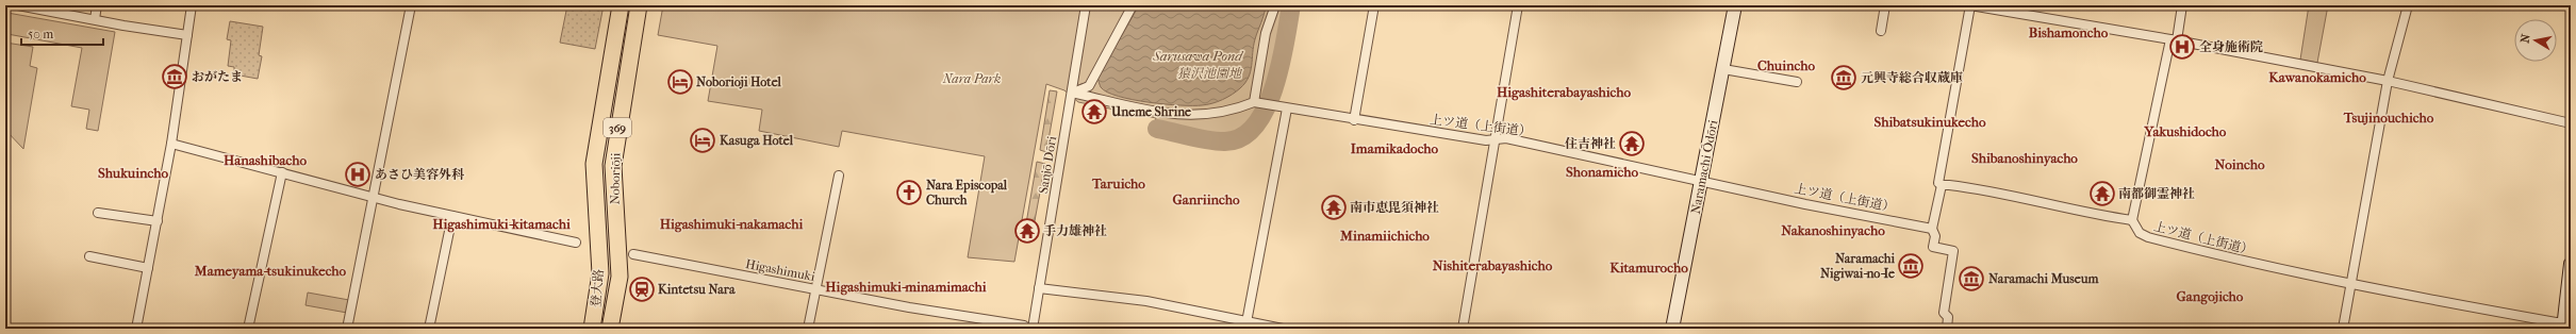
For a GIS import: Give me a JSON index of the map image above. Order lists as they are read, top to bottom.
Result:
{
  "streets": {
    "highway": ["369", "Noboriōji", "登大路"],
    "street": [
      "上ツ道（上街道）",
      "Sanjō Dōri",
      "Naramachi Ōdōri",
      "Higashimuki"
    ]
  },
  "crossings": [
    ["上ツ道（上街道）", "Naramachi Ōdōri"],
    ["Sanjō Dōri", "Higashimuki"],
    ["Noboriōji", "登大路"]
  ],
  "districts": [
    "Bishamoncho",
    "Chuincho",
    "Kawanokamicho",
    "Higashiterabayashicho",
    "Tsujinouchicho",
    "Shibatsukinukecho",
    "Yakushidocho",
    "Imamikadocho",
    "Shibanoshinyacho",
    "Hanashibacho",
    "Noincho",
    "Shonamicho",
    "Shukuincho",
    "Taruicho",
    "Ganriincho",
    "Higashimuki-kitamachi",
    "Higashimuki-nakamachi",
    "Nakanoshinyacho",
    "Minamiichicho",
    "Nishiterabayashicho",
    "Kitamurocho",
    "Mameyama-tsukinukecho",
    "Higashimuki-minamimachi",
    "Gangojicho"
  ],
  "water": ["Sarusawa Pond"],
  "parks": ["猿沢池園地", "Nara Park"],
  "places": {
    "hospital": ["全身施術院", "あさひ美容外科"],
    "museum": [
      "おがたま",
      "元興寺総合収蔵庫",
      "Naramachi Nigiwai-no-Ie",
      "Naramachi Museum"
    ],
    "hotel": ["Noborioji Hotel", "Kasuga Hotel"],
    "temple": [
      "Uneme Shrine",
      "住吉神社",
      "南都御霊神社",
      "南市恵毘須神社",
      "手力雄神社"
    ],
    "church": ["Nara Episcopal Church"],
    "station": ["Kintetsu Nara"]
  },
  "scale_bar": "50 m",
  "north": "left"
}
